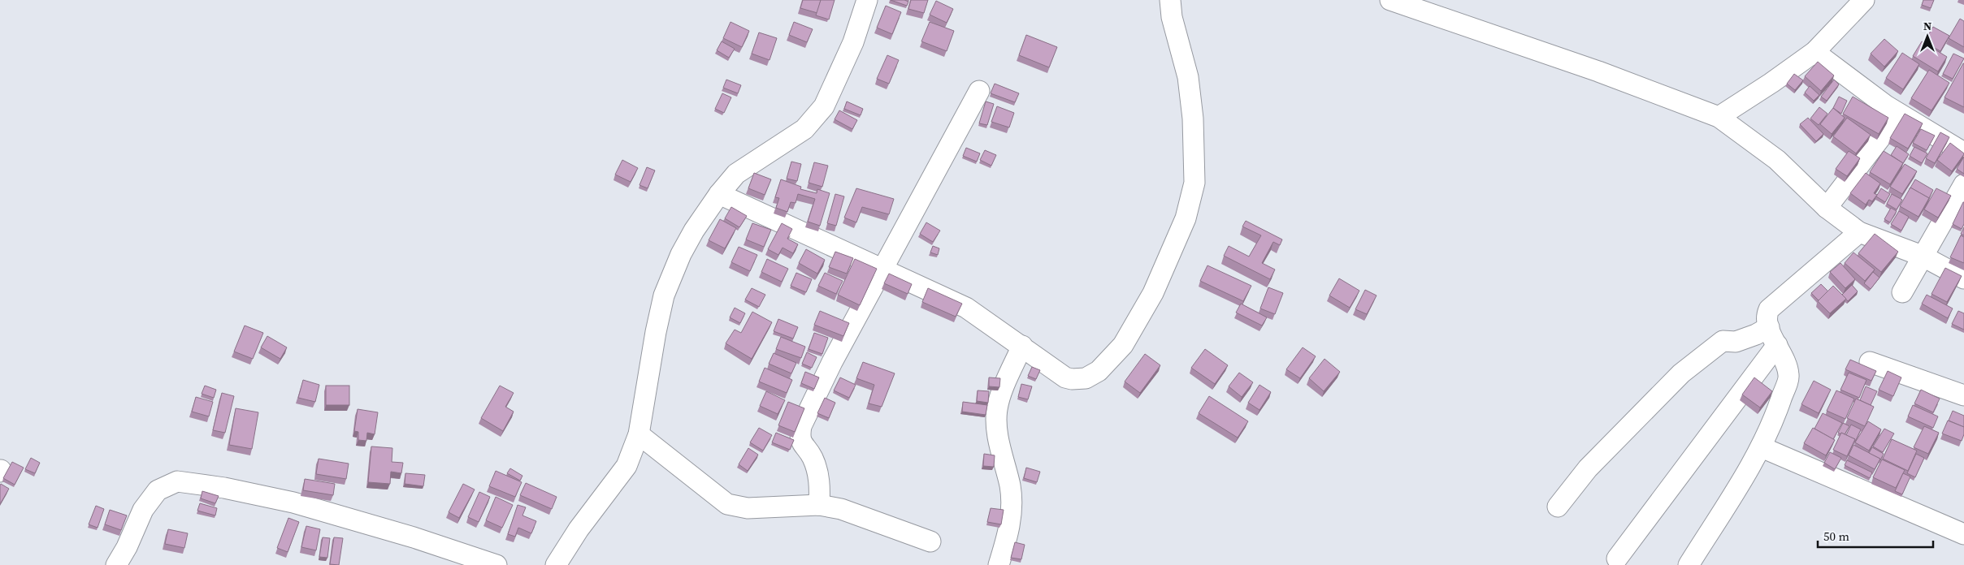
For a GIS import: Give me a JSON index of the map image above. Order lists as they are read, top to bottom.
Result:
{
  "scale_bar": "50 m",
  "north": "top"
}
